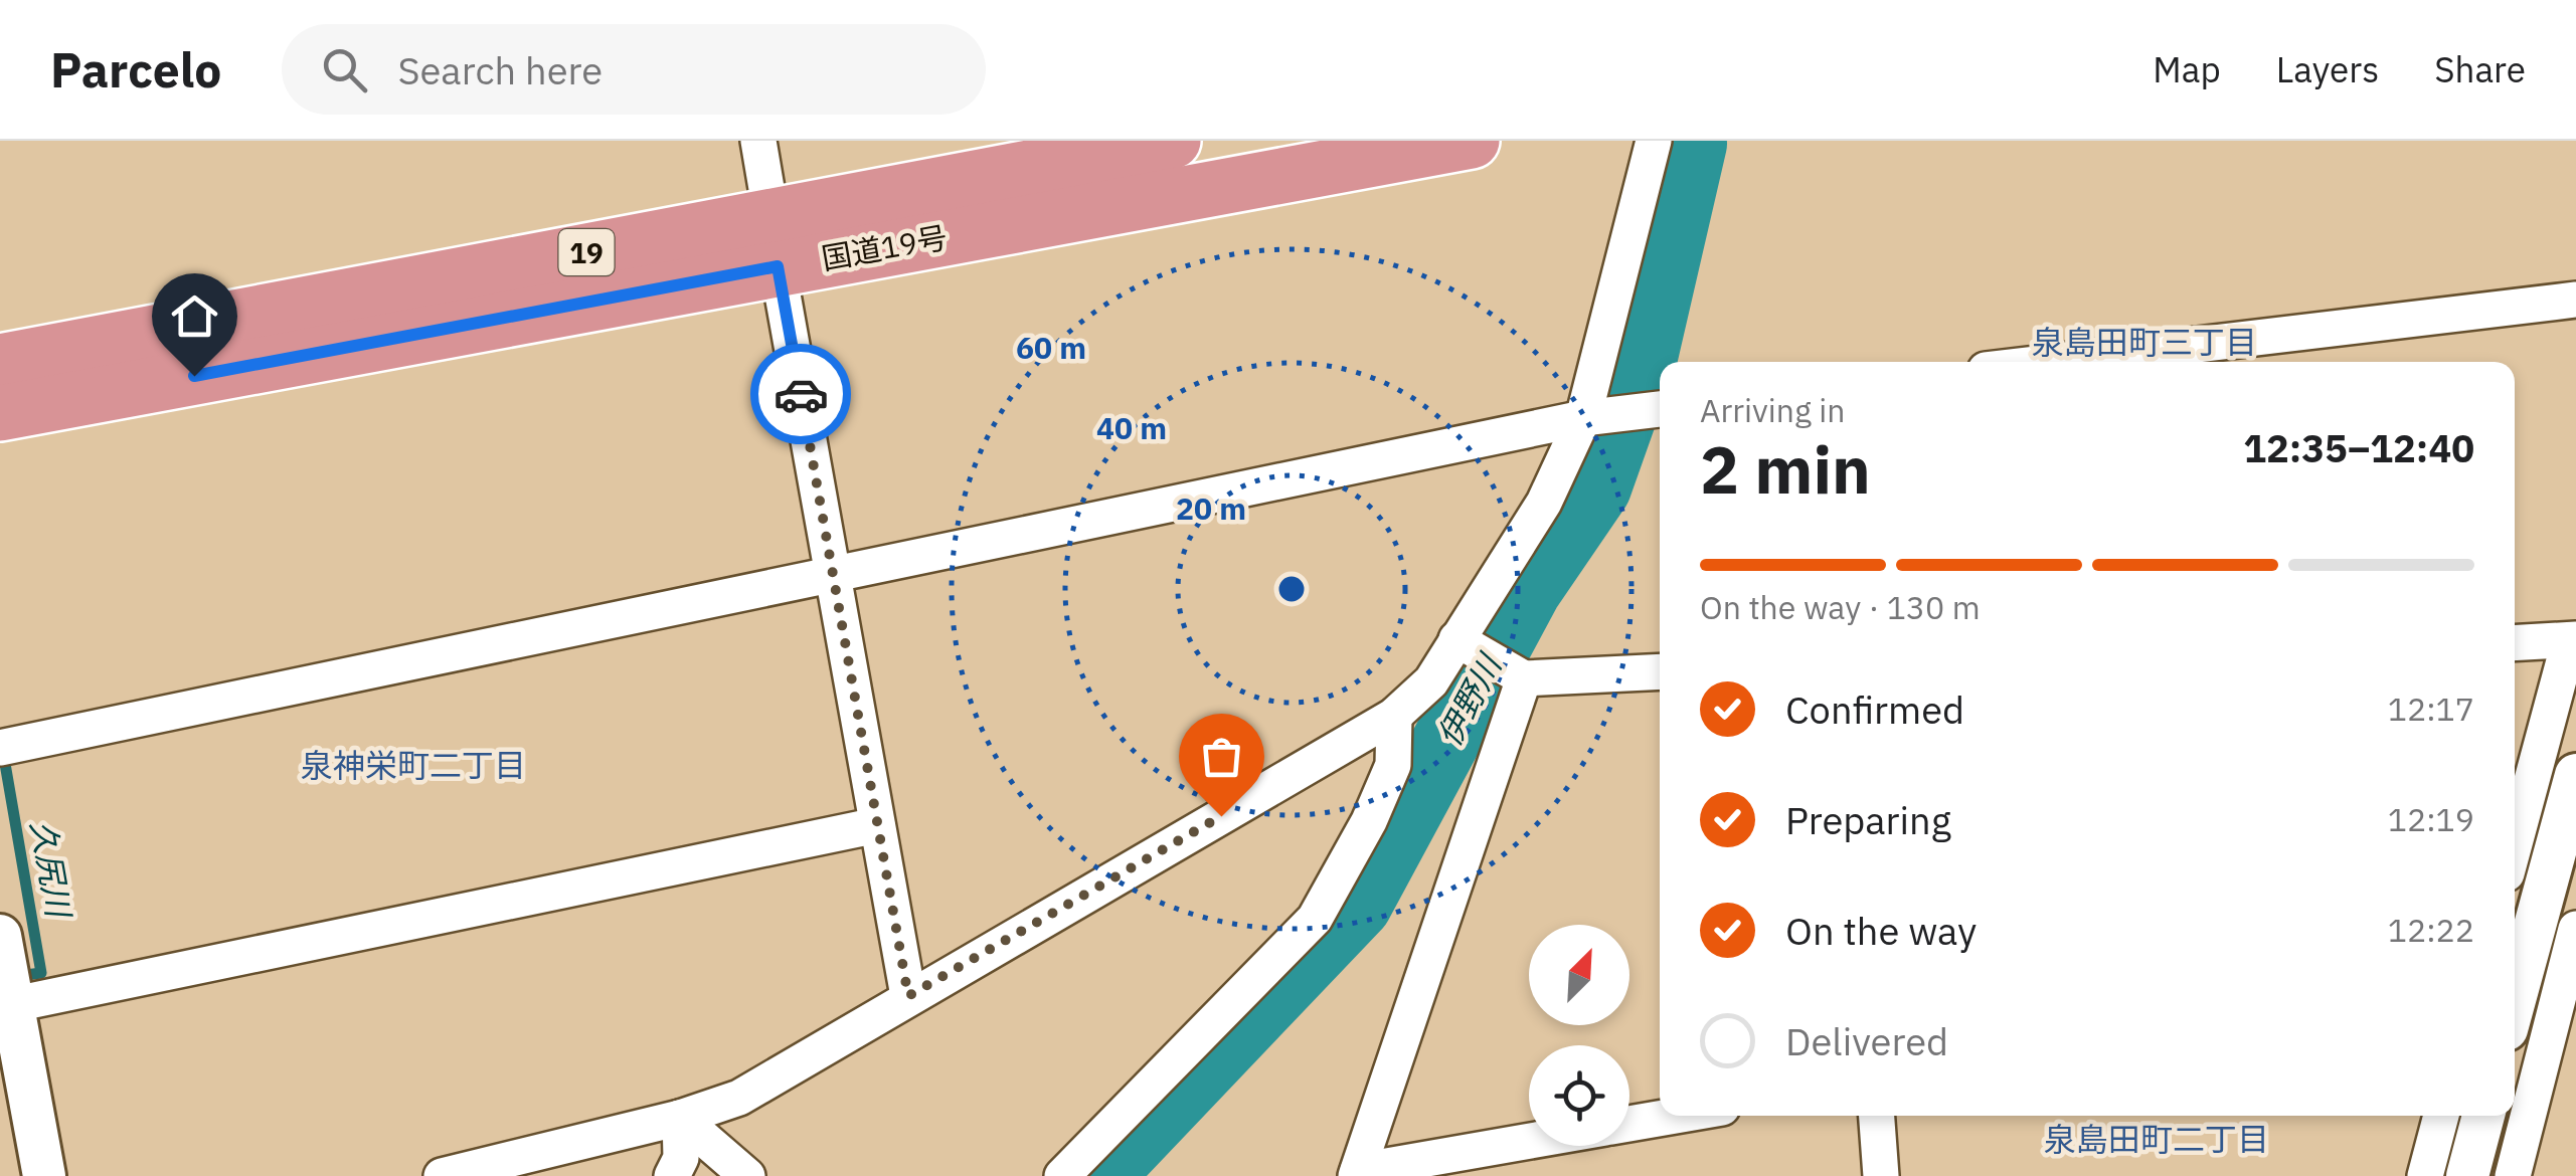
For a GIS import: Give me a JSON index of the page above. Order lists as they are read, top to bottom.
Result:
{
  "streets": {
    "highway": ["国道19号", "19"]
  },
  "districts": ["泉島田町三丁目", "泉神栄町二丁目", "泉島田町二丁目"],
  "water": ["伊野川", "久尻川"],
  "north": "top right",
  "page": {
    "header": "Parcelo",
    "search": "Search here",
    "nav": ["Map", "Layers", "Share"],
    "heading": ["2 min", "Arriving in", "12:35–12:40"],
    "bar": "On the way · 130 m",
    "list": [
      ["Confirmed", "12:17"],
      ["Preparing", "12:19"],
      ["On the way", "12:22"],
      "Delivered"
    ]
  },
  "rings": ["60 m", "40 m", "20 m"]
}
